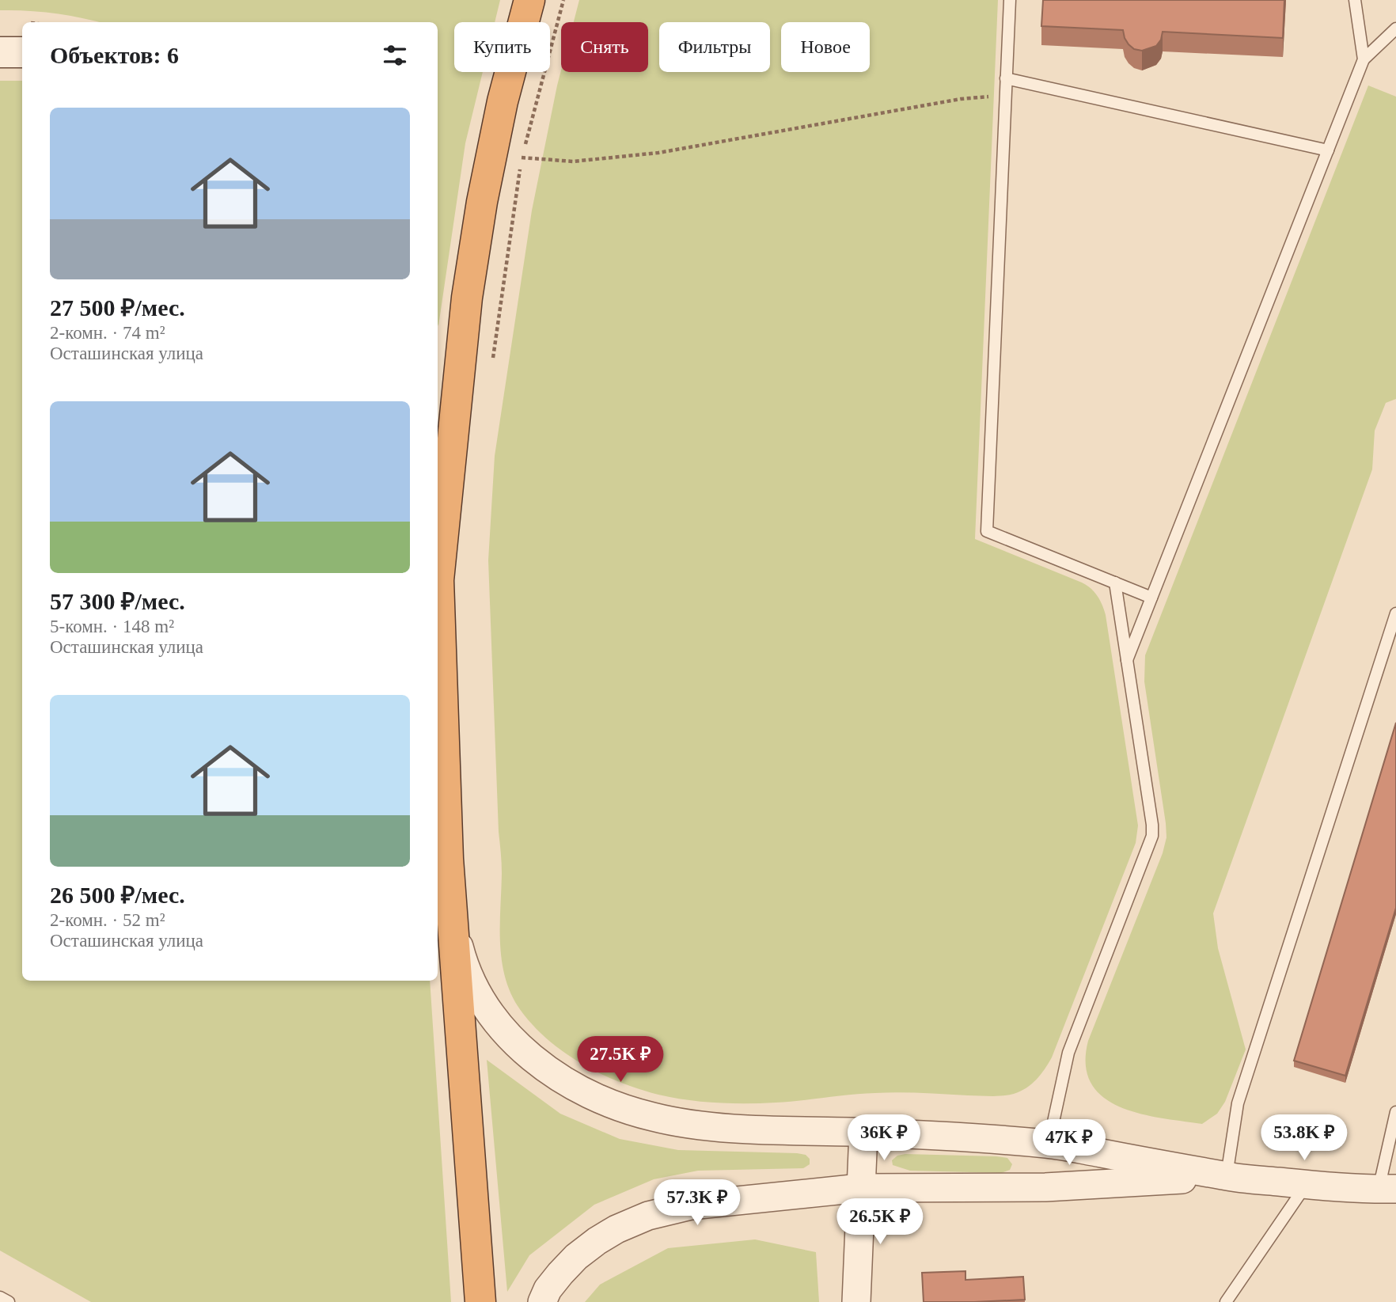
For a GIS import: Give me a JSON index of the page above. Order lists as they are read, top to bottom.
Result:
{
  "page": {
    "chip": [
      "Купить",
      "Снять",
      "Фильтры",
      "Новое"
    ],
    "heading": "Объектов: 6",
    "list": [
      {
        "name": "27 500 ₽/мес.",
        "note": "2-комн. · 74 m² · Осташинская улица"
      },
      {
        "name": "57 300 ₽/мес.",
        "note": "5-комн. · 148 m² · Осташинская улица"
      },
      {
        "name": "26 500 ₽/мес.",
        "note": "2-комн. · 52 m² · Осташинская улица"
      }
    ],
    "price": [
      "27.5K ₽",
      "36K ₽",
      "53.8K ₽",
      "47K ₽",
      "57.3K ₽",
      "26.5K ₽"
    ]
  }
}
